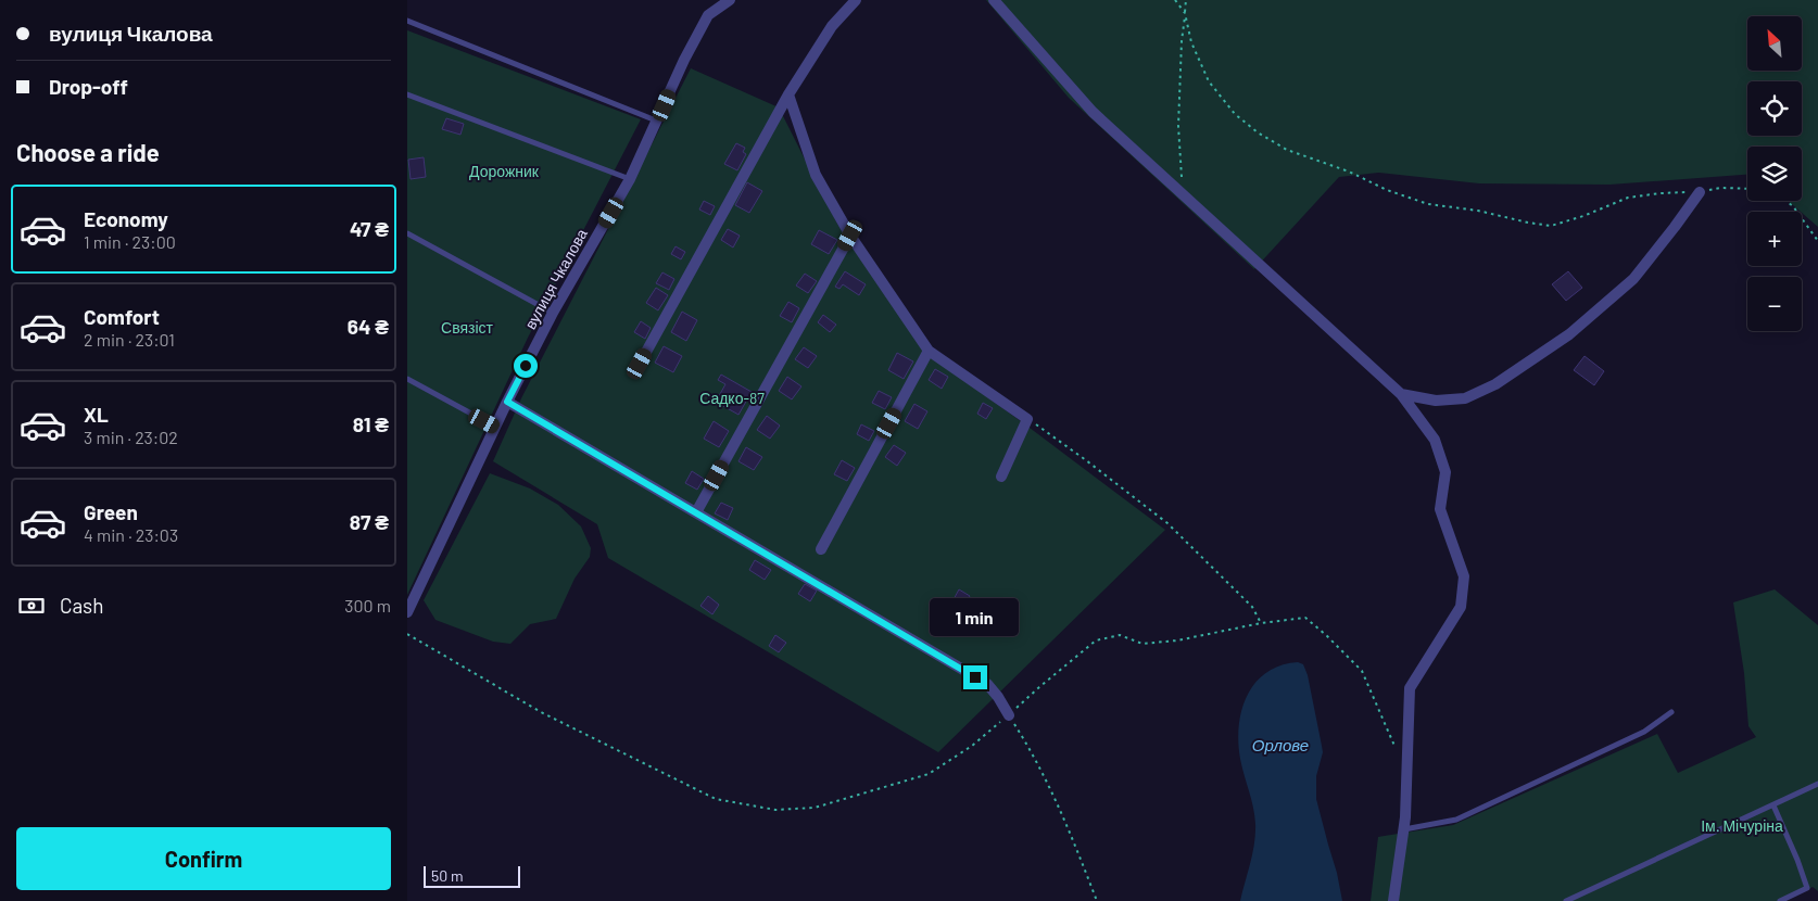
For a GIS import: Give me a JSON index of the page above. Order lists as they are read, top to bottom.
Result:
{
  "streets": {
    "street": ["вулиця Чкалова"]
  },
  "water": ["Орлове"],
  "parks": [
    "Дорожник",
    "Связіст",
    "Садко-87",
    "Ім. Мічуріна"
  ],
  "scale_bar": "50 m",
  "north": "top left",
  "page": {
    "banner": ["вулиця Чкалова", "Drop-off"],
    "map_buttons": ["+", "−"],
    "heading": "Choose a ride",
    "list": [
      {
        "name": "Economy",
        "note": "1 min · 23:00",
        "value": "47 ₴"
      },
      {
        "name": "Comfort",
        "note": "2 min · 23:01",
        "value": "64 ₴"
      },
      {
        "name": "XL",
        "note": "3 min · 23:02",
        "value": "81 ₴"
      },
      {
        "name": "Green",
        "note": "4 min · 23:03",
        "value": "87 ₴"
      }
    ],
    "pay": ["Cash", "300 m"],
    "bubble": "1 min",
    "buttons": "Confirm",
    "scale": "50 m"
  }
}
